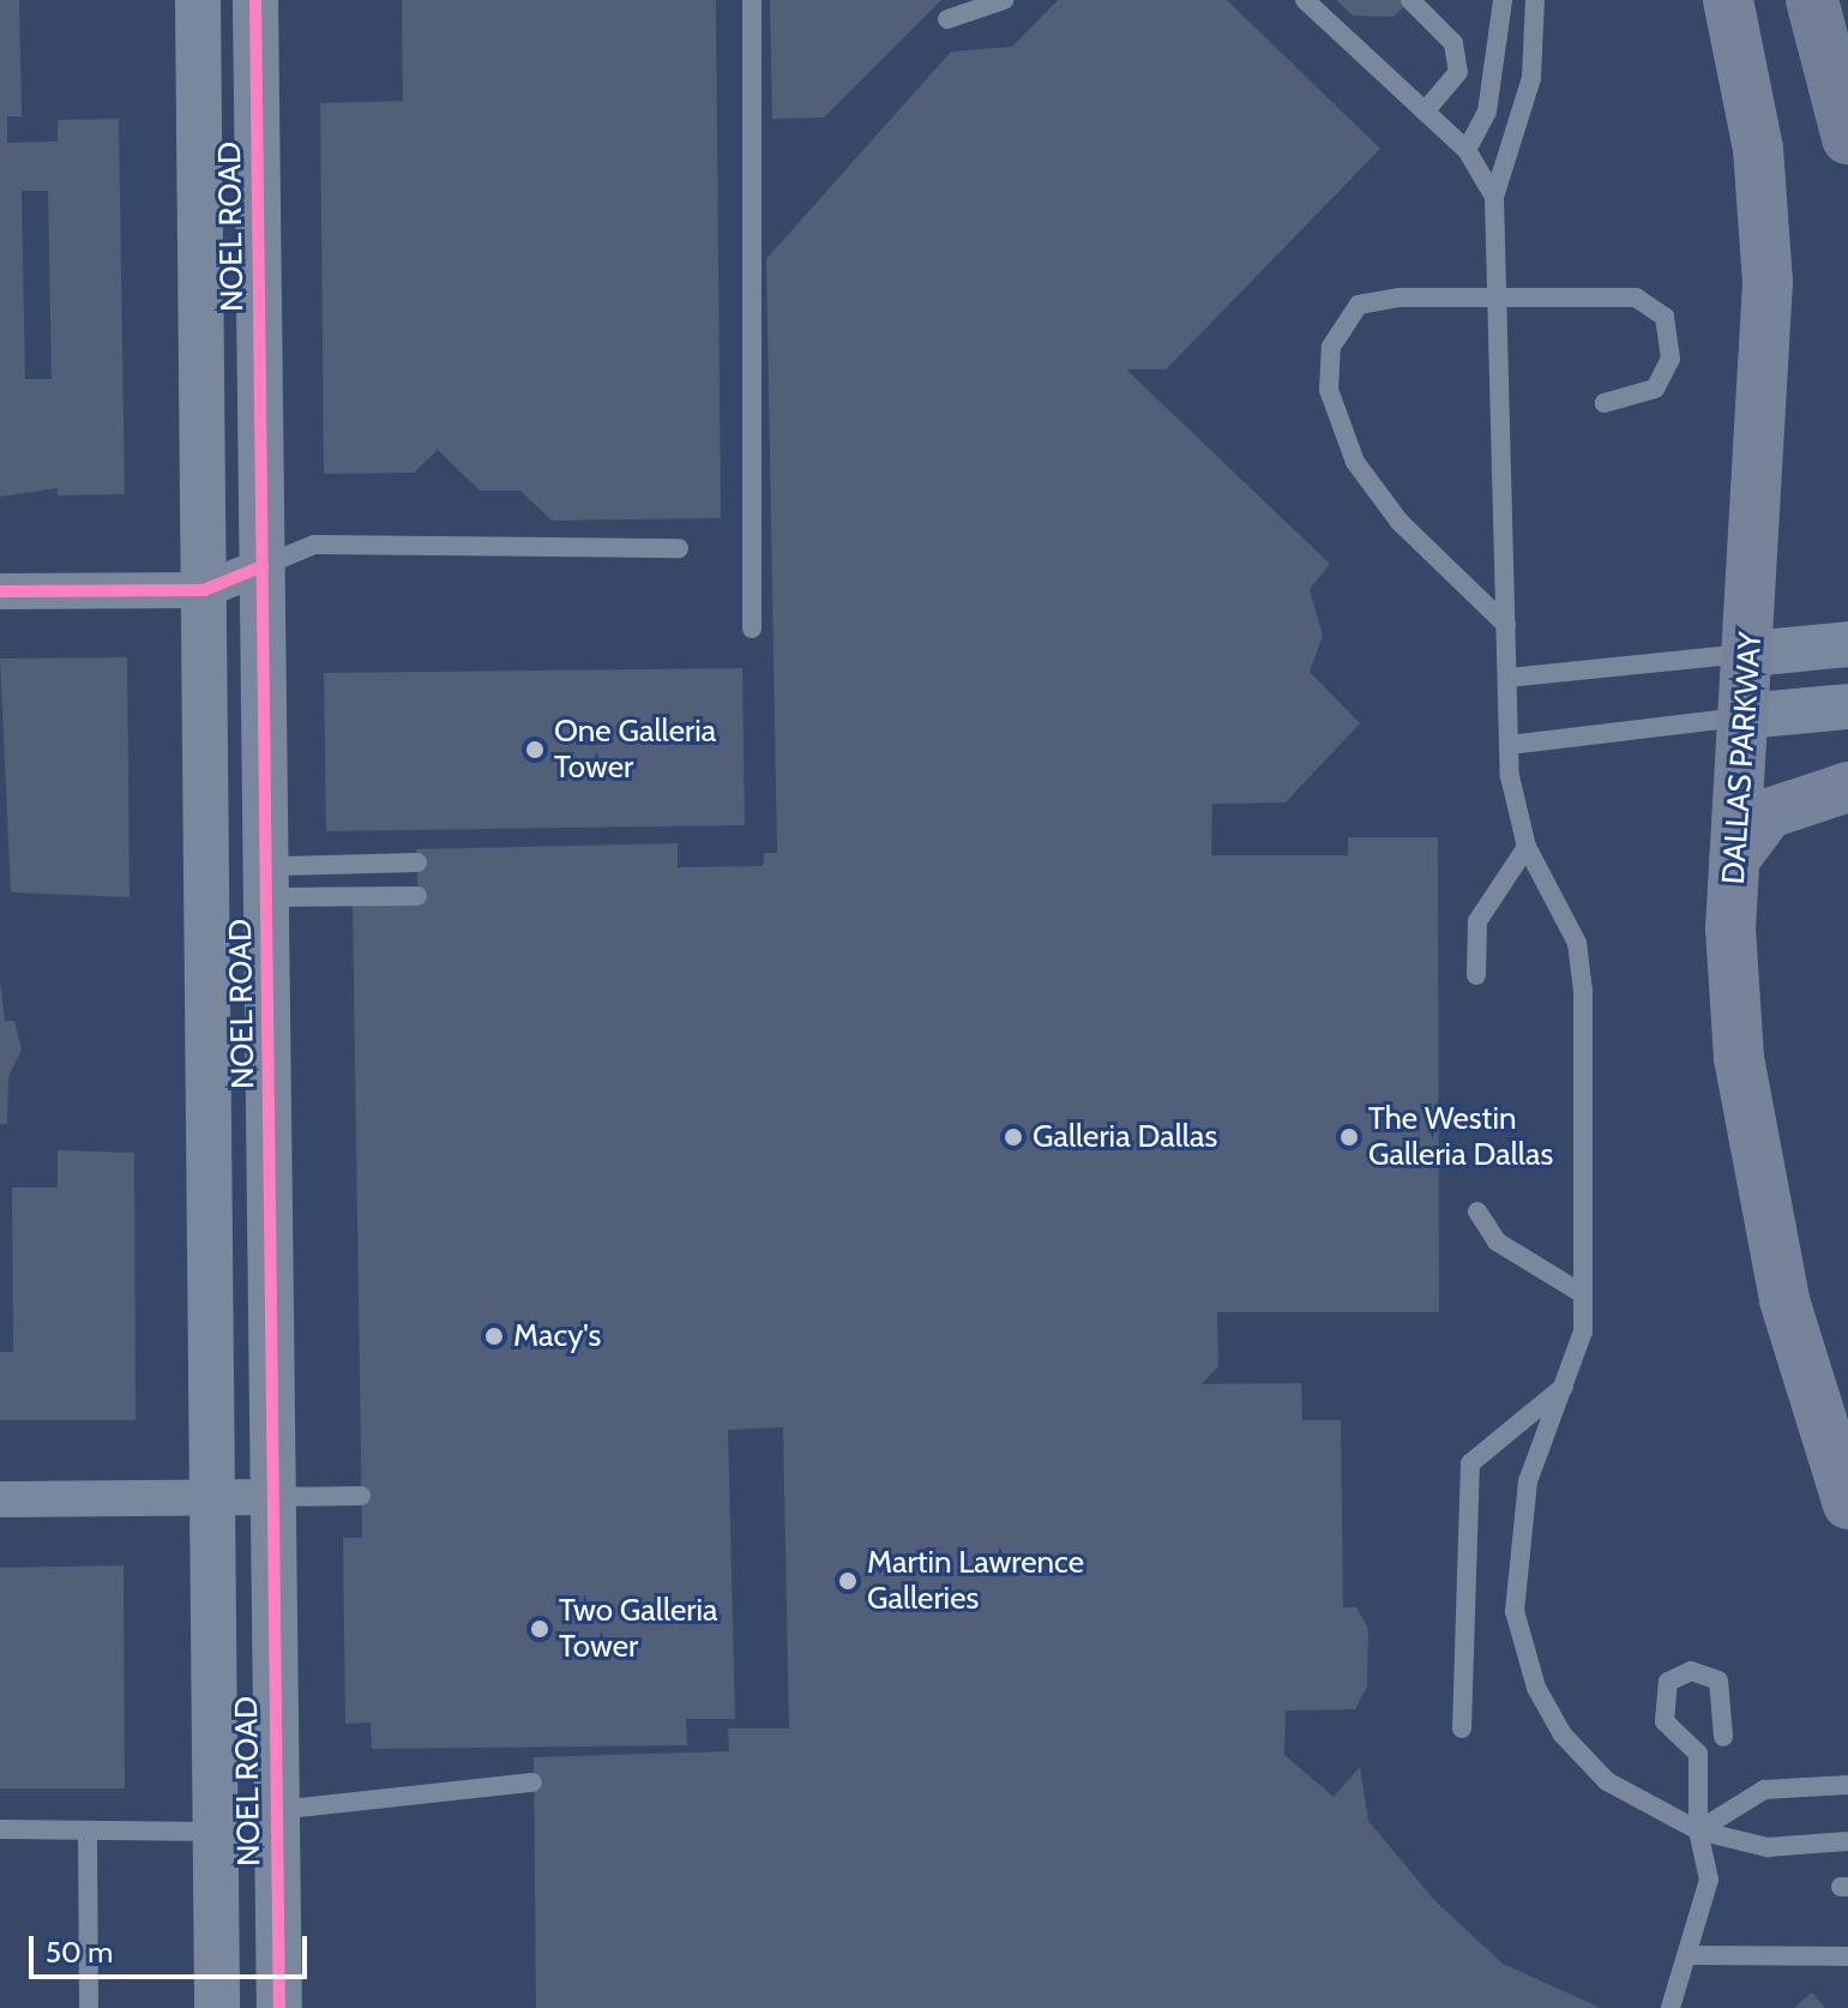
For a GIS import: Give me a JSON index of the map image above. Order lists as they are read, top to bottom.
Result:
{
  "streets": {
    "main road": ["DALLAS PARKWAY"],
    "street": ["NOEL ROAD"]
  },
  "places": [
    "One Galleria Tower",
    "Galleria Dallas",
    "The Westin Galleria Dallas",
    "Macy's",
    "Martin Lawrence Galleries",
    "Two Galleria Tower"
  ],
  "scale_bar": "50 m"
}
